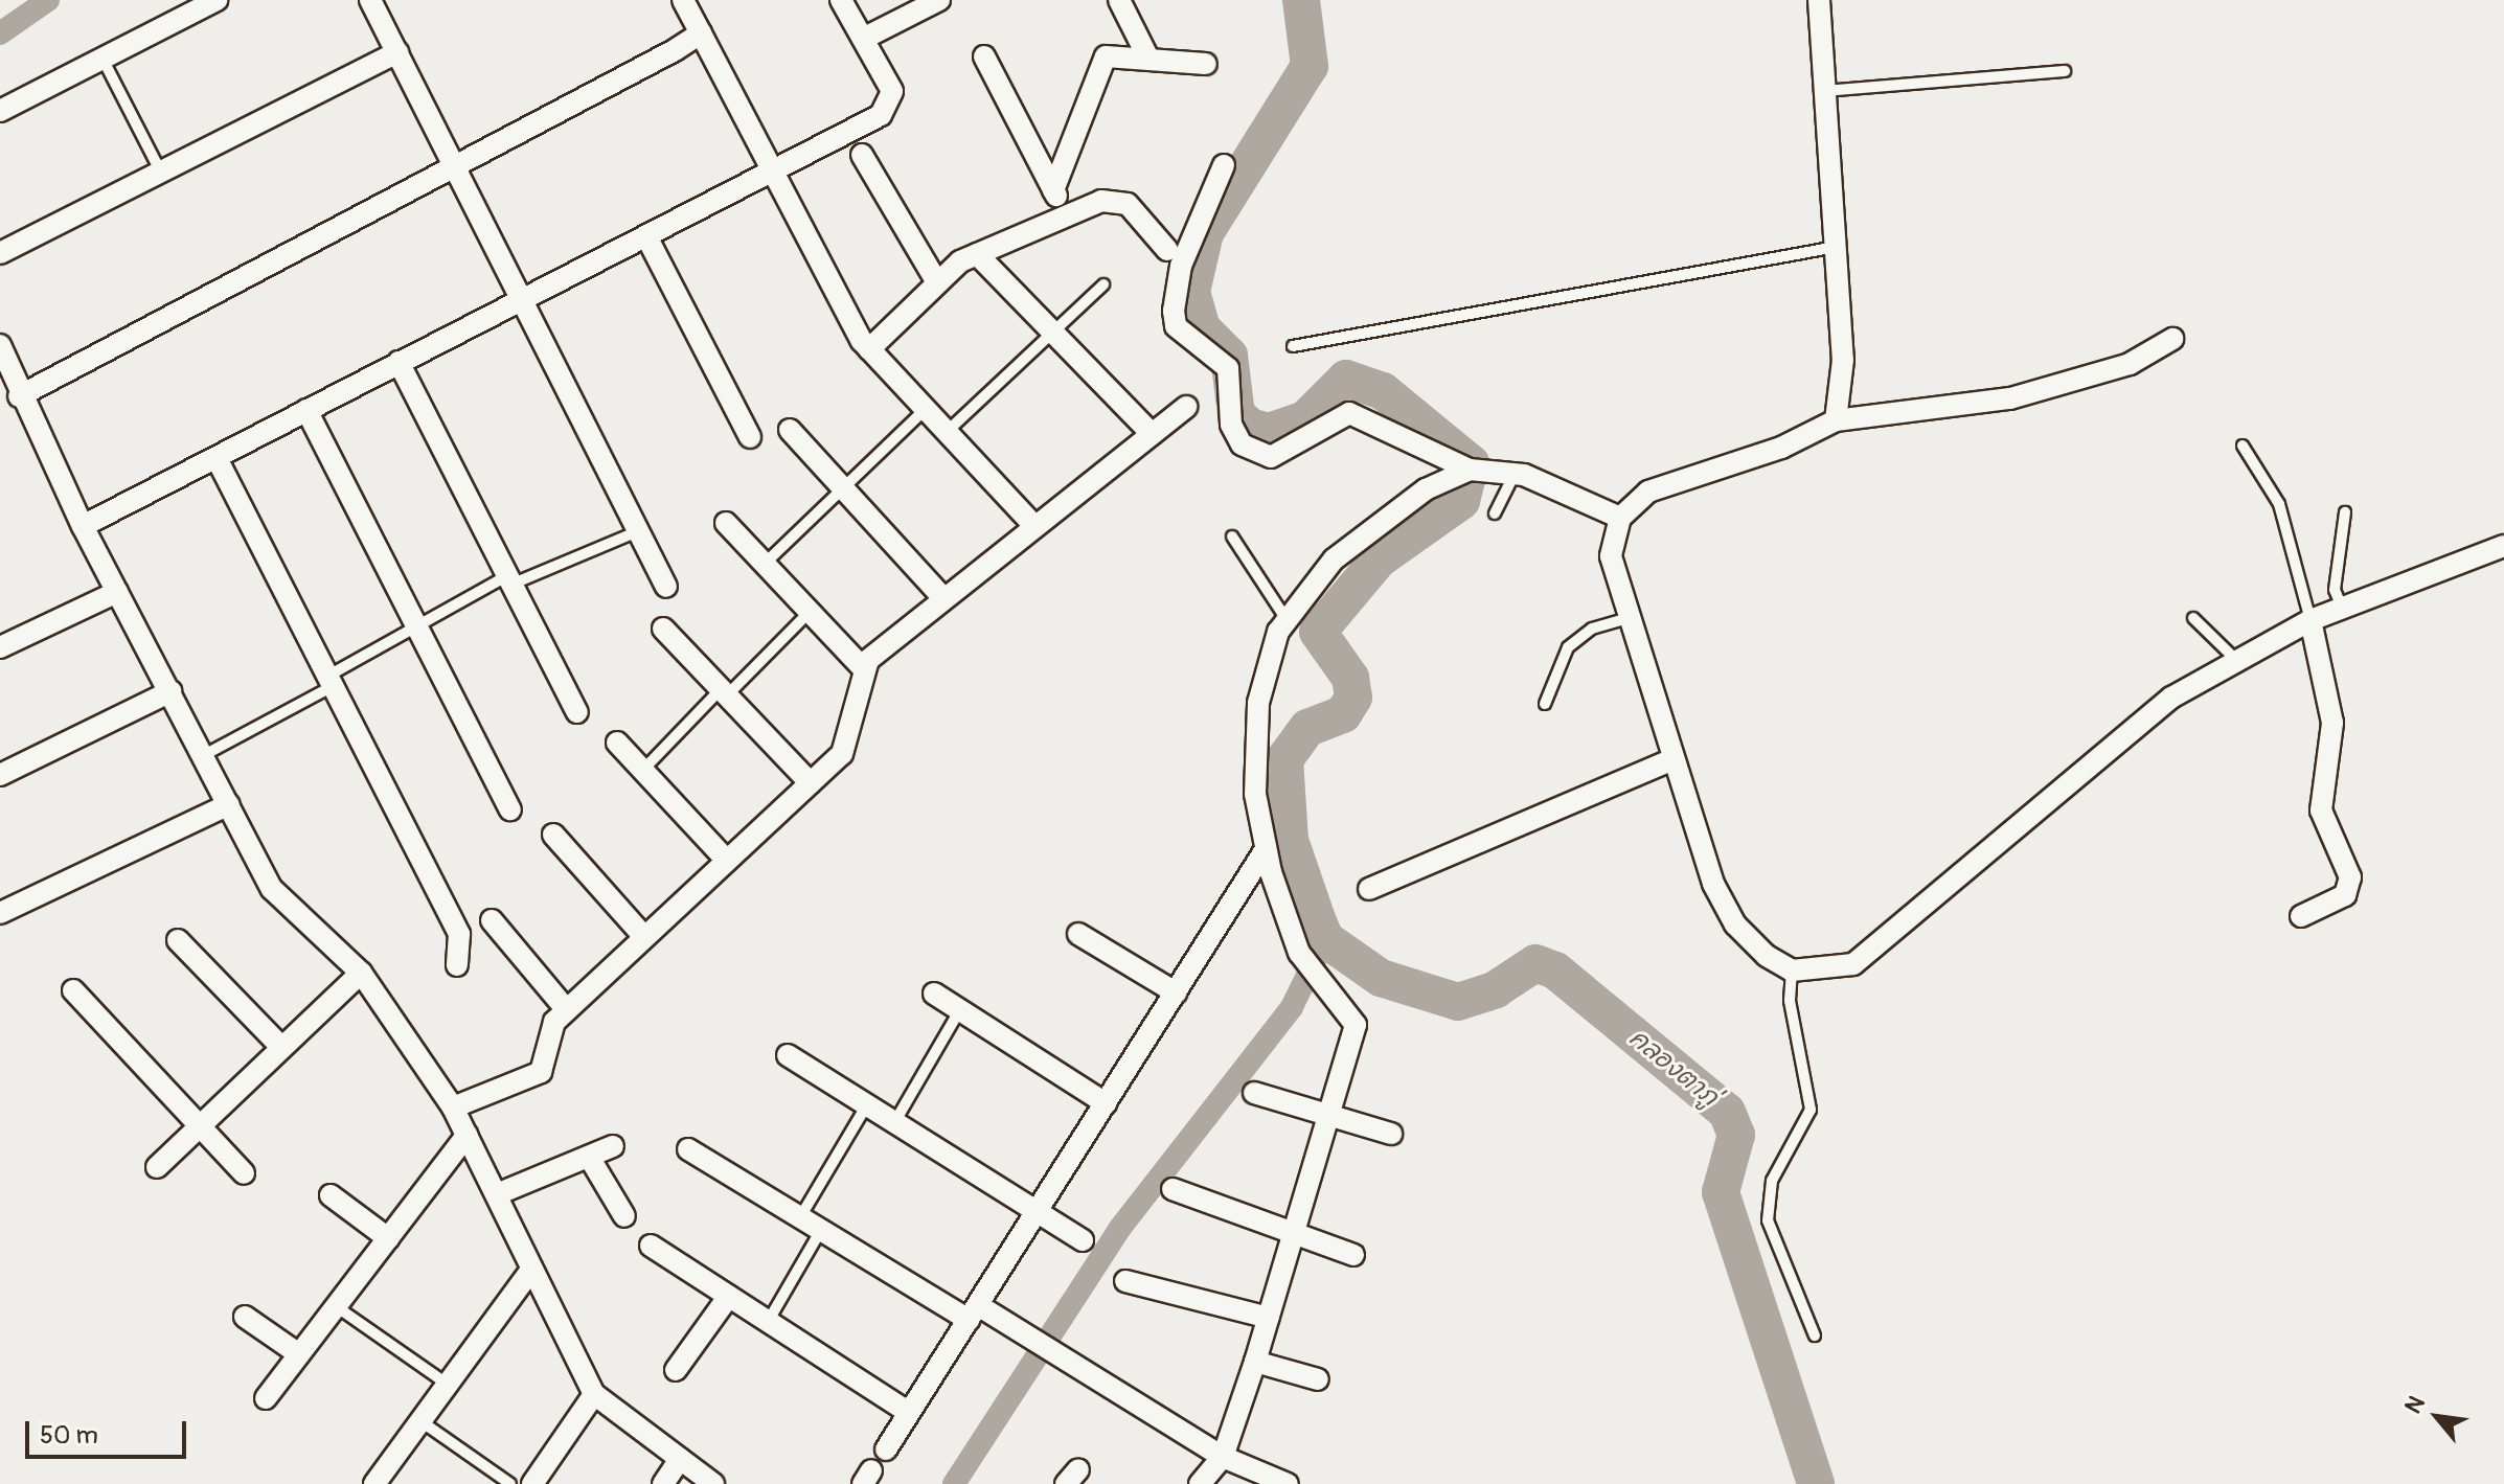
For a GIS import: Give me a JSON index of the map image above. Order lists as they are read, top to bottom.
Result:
{
  "water": ["คลองตาภู่"],
  "scale_bar": "50 m",
  "north": "top left"
}
